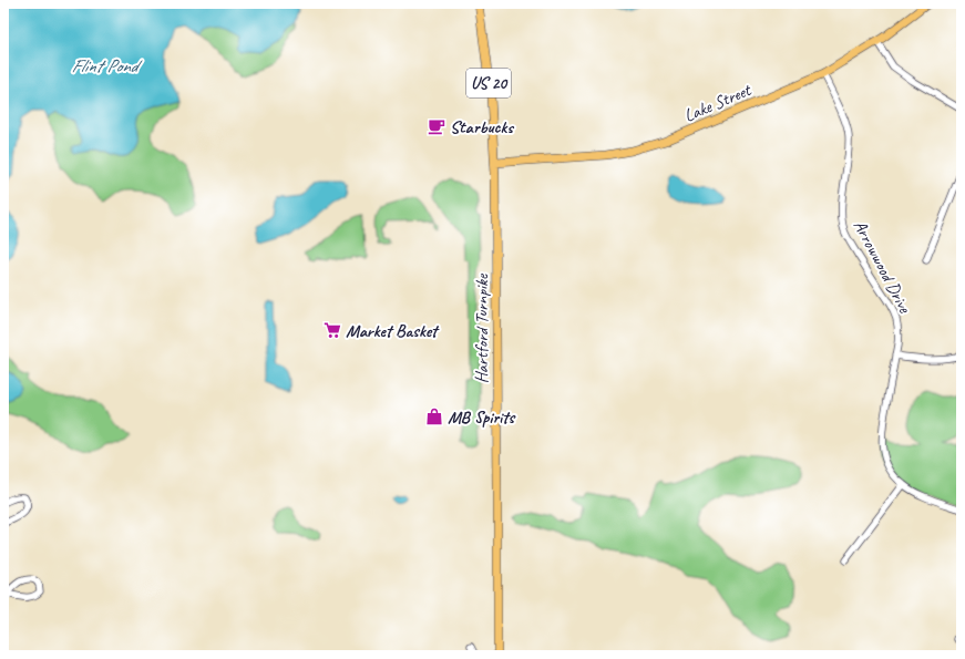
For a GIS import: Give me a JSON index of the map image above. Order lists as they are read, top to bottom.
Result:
{
  "streets": {
    "main road": ["US 20", "Lake Street", "Hartford Turnpike"],
    "street": ["Arrowwood Drive"]
  },
  "crossings": [
    ["Lake Street", "Arrowwood Drive"],
    ["Lake Street", "Hartford Turnpike"]
  ],
  "water": ["Flint Pond"],
  "places": {
    "cafe": ["Starbucks"],
    "supermarket": ["Market Basket"],
    "shop": ["MB Spirits"]
  }
}
